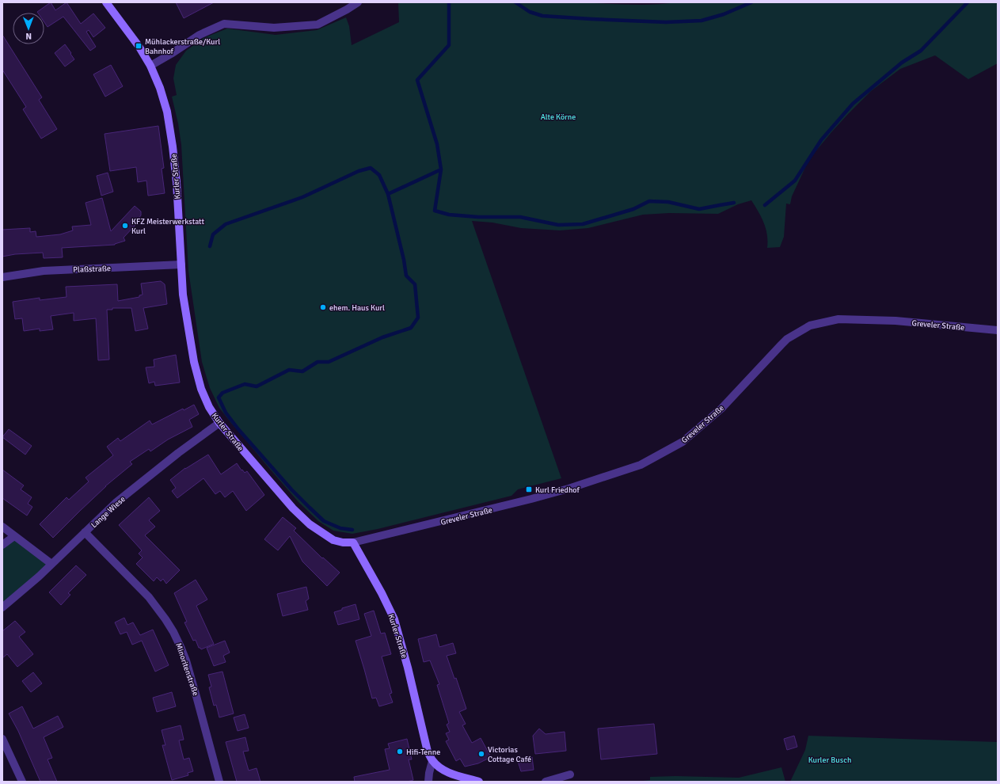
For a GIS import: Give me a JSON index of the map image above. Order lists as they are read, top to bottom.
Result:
{
  "streets": {
    "main road": ["Kurler Straße"],
    "street": [
      "Plaßstraße",
      "Greveler Straße",
      "Lange Wiese",
      "Minoritenstraße"
    ]
  },
  "crossings": [
    ["Kurler Straße", "Plaßstraße"],
    ["Kurler Straße", "Greveler Straße"],
    ["Kurler Straße", "Lange Wiese"],
    ["Lange Wiese", "Minoritenstraße"]
  ],
  "parks": ["Alte Körne", "Kurler Busch"],
  "places": {
    "transit": ["Mühlackerstraße/Kurl Bahnhof", "Kurl Friedhof"],
    "other": [
      "KFZ Meisterwerkstatt Kurl",
      "ehem. Haus Kurl",
      "Hifi-Tenne",
      "Victorias Cottage Café"
    ]
  },
  "north": "bottom"
}
